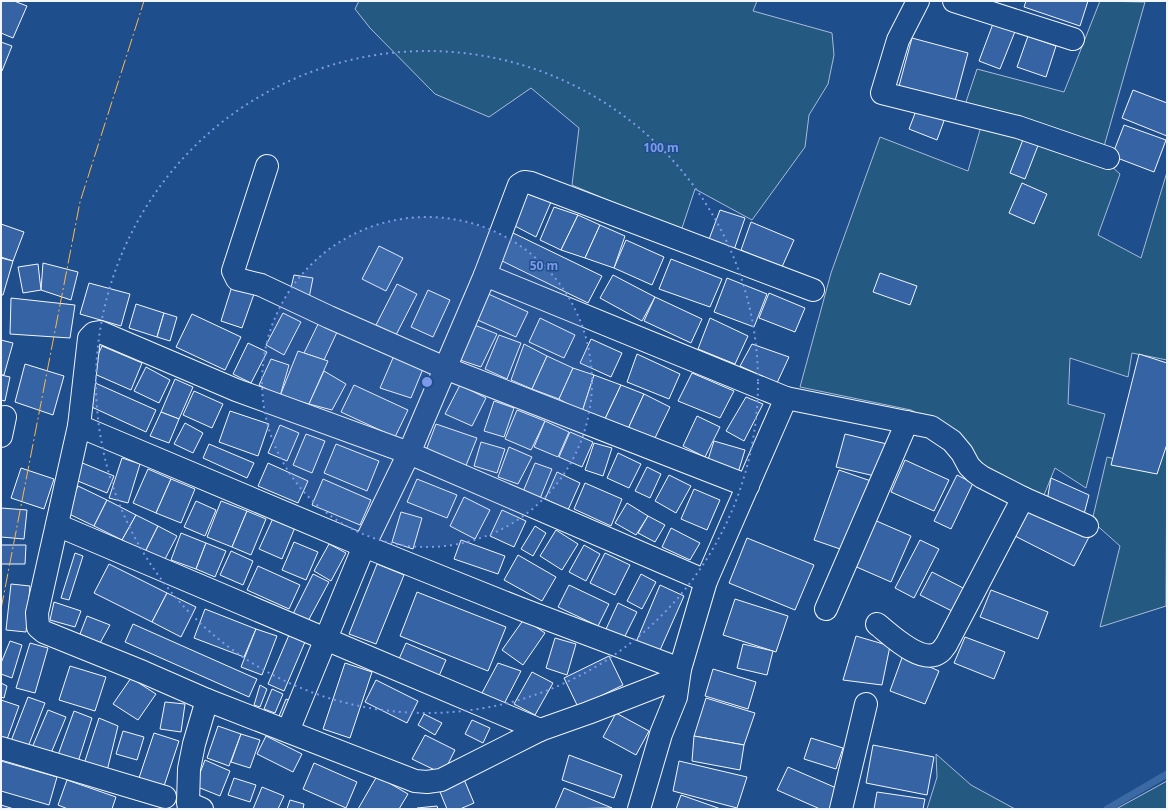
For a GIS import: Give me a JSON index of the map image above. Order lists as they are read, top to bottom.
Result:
{
  "rings": ["100 m", "50 m"]
}
